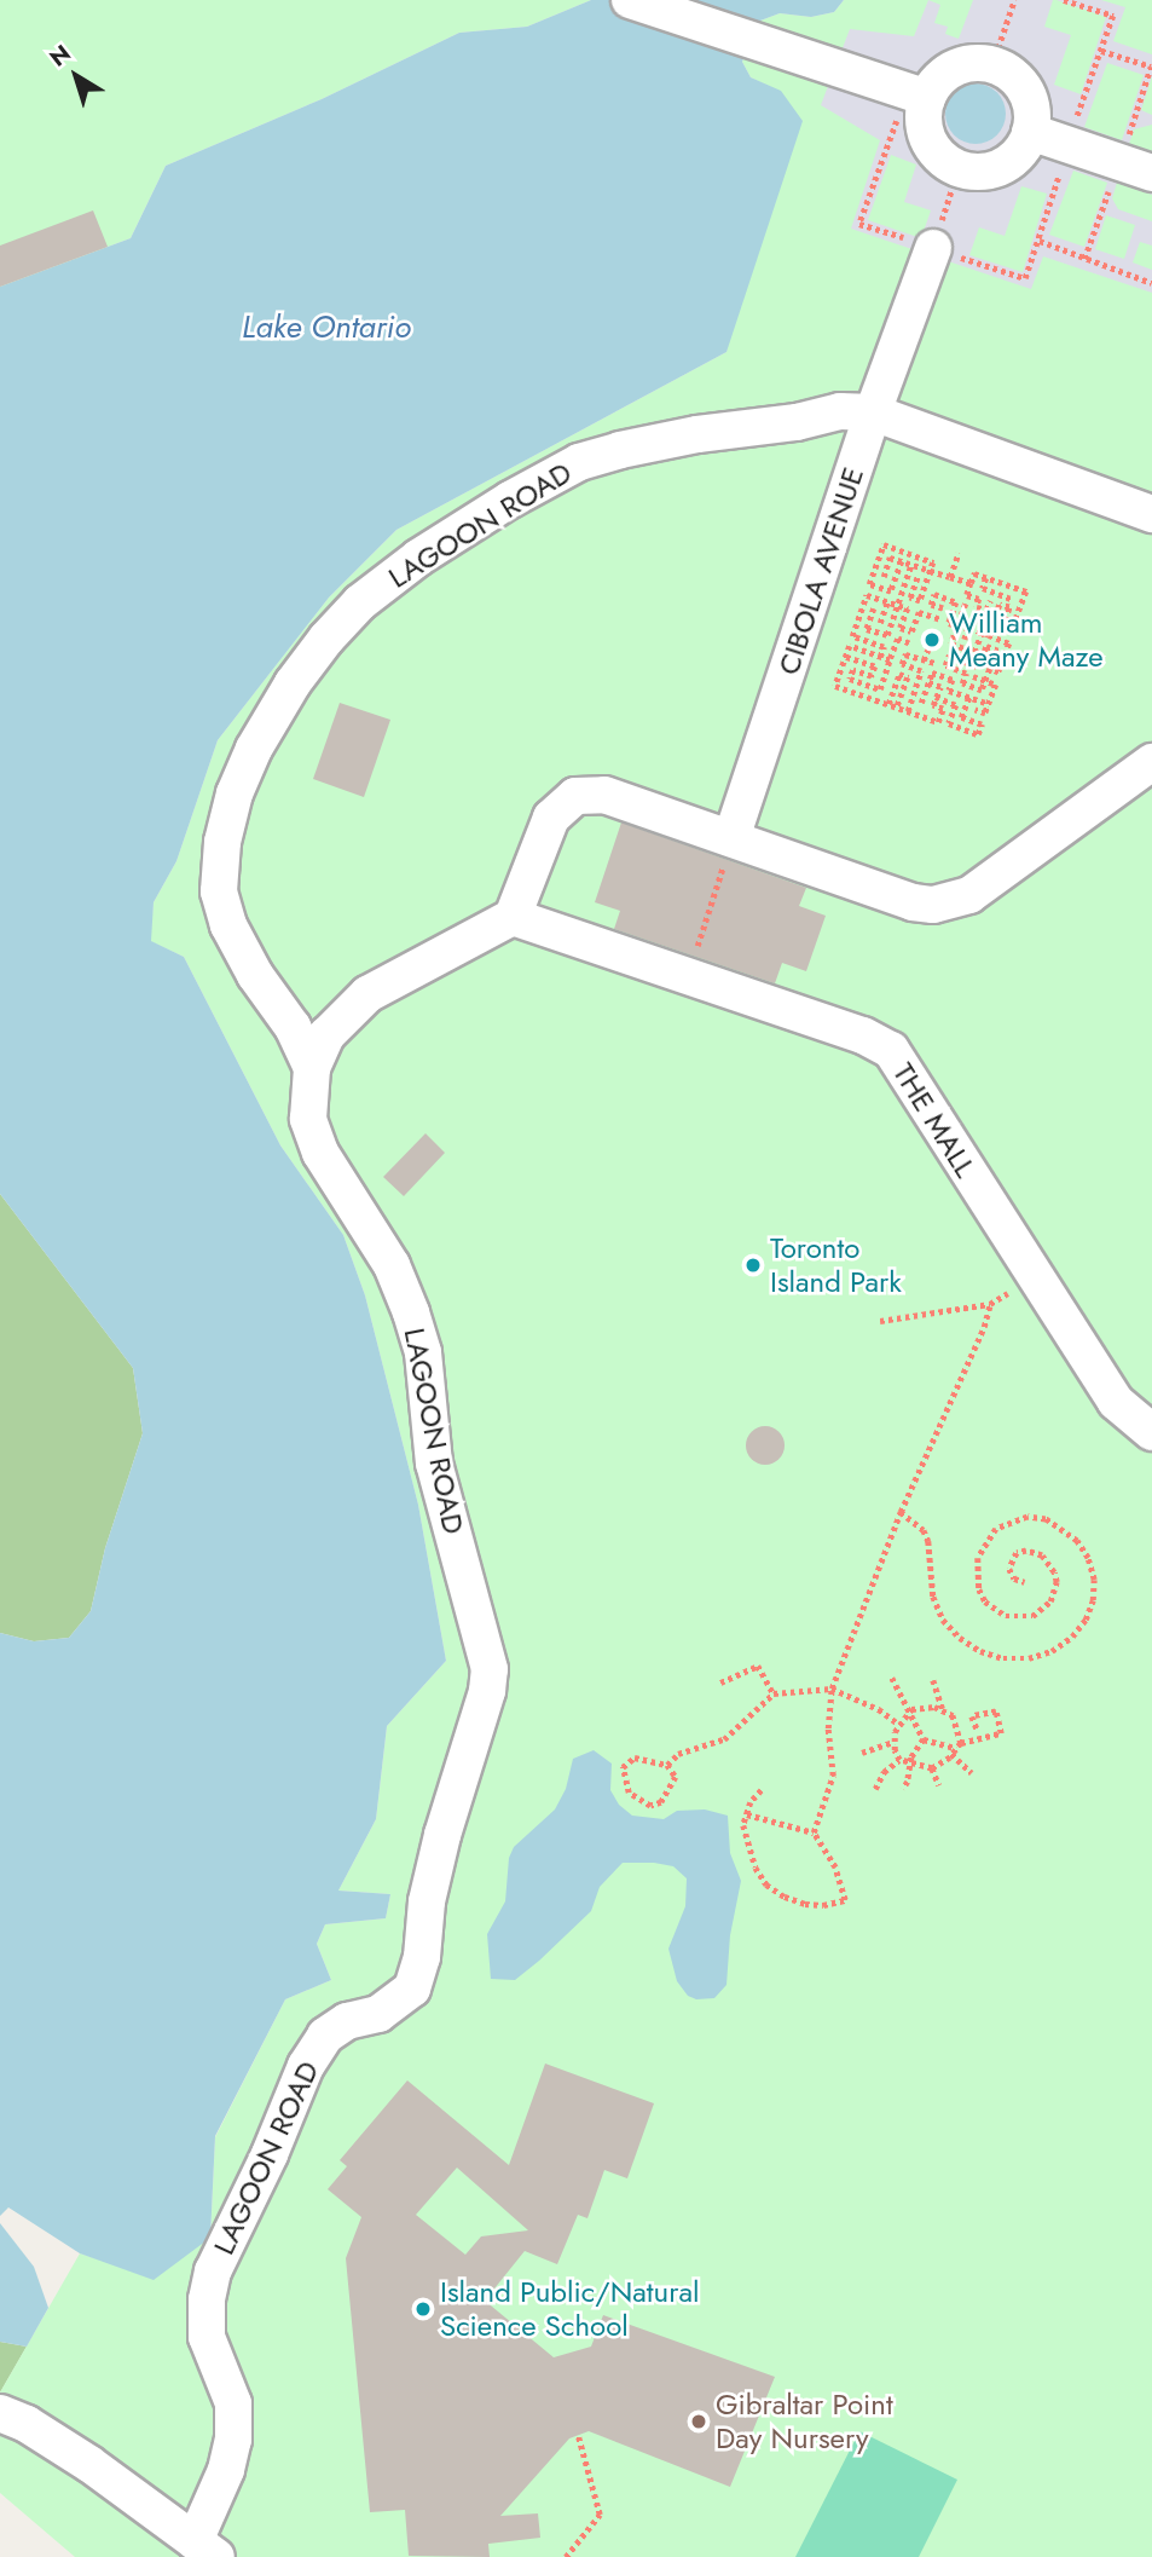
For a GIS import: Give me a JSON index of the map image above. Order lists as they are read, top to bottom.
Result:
{
  "streets": {
    "street": ["LAGOON ROAD", "CIBOLA AVENUE", "THE MALL"]
  },
  "crossings": [
    ["LAGOON ROAD", "CIBOLA AVENUE"]
  ],
  "water": ["Lake Ontario"],
  "places": [
    "William Meany Maze",
    "Toronto Island Park",
    "Island Public/Natural Science School",
    "Gibraltar Point Day Nursery"
  ],
  "north": "top left"
}
